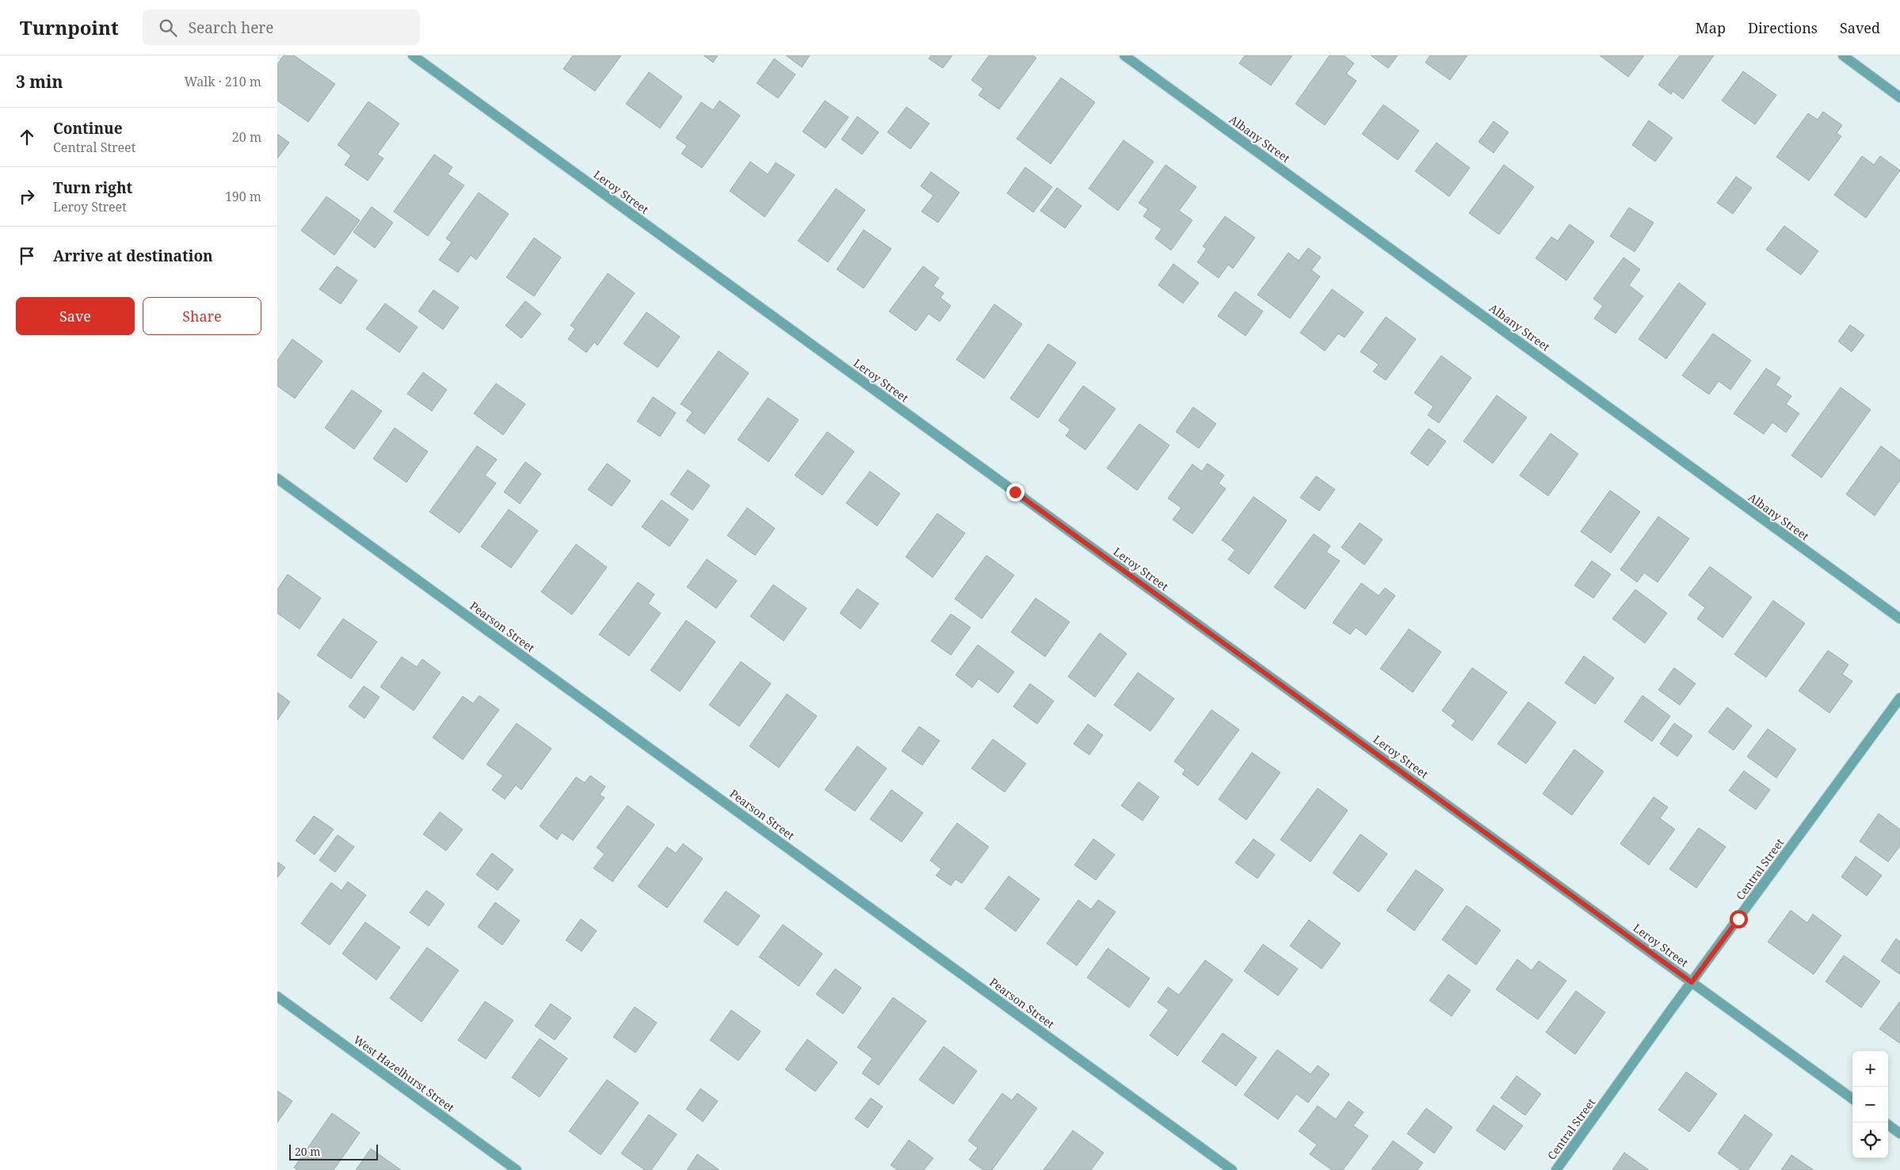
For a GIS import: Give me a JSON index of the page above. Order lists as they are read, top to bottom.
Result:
{
  "streets": {
    "street": [
      "Albany Street",
      "Leroy Street",
      "Pearson Street",
      "Central Street",
      "West Hazelhurst Street"
    ]
  },
  "crossings": [
    ["Leroy Street", "Central Street"]
  ],
  "scale_bar": "20 m",
  "page": {
    "header": "Turnpoint",
    "search": "Search here",
    "nav": ["Map", "Directions", "Saved"],
    "heading": ["3 min", "Walk · 210 m"],
    "list": [
      ["Continue", "Central Street", "20 m"],
      ["Turn right", "Leroy Street", "190 m"],
      "Arrive at destination"
    ],
    "buttons": ["Save", "Share"],
    "map_buttons": ["+", "−"],
    "scale": "20 m"
  }
}
